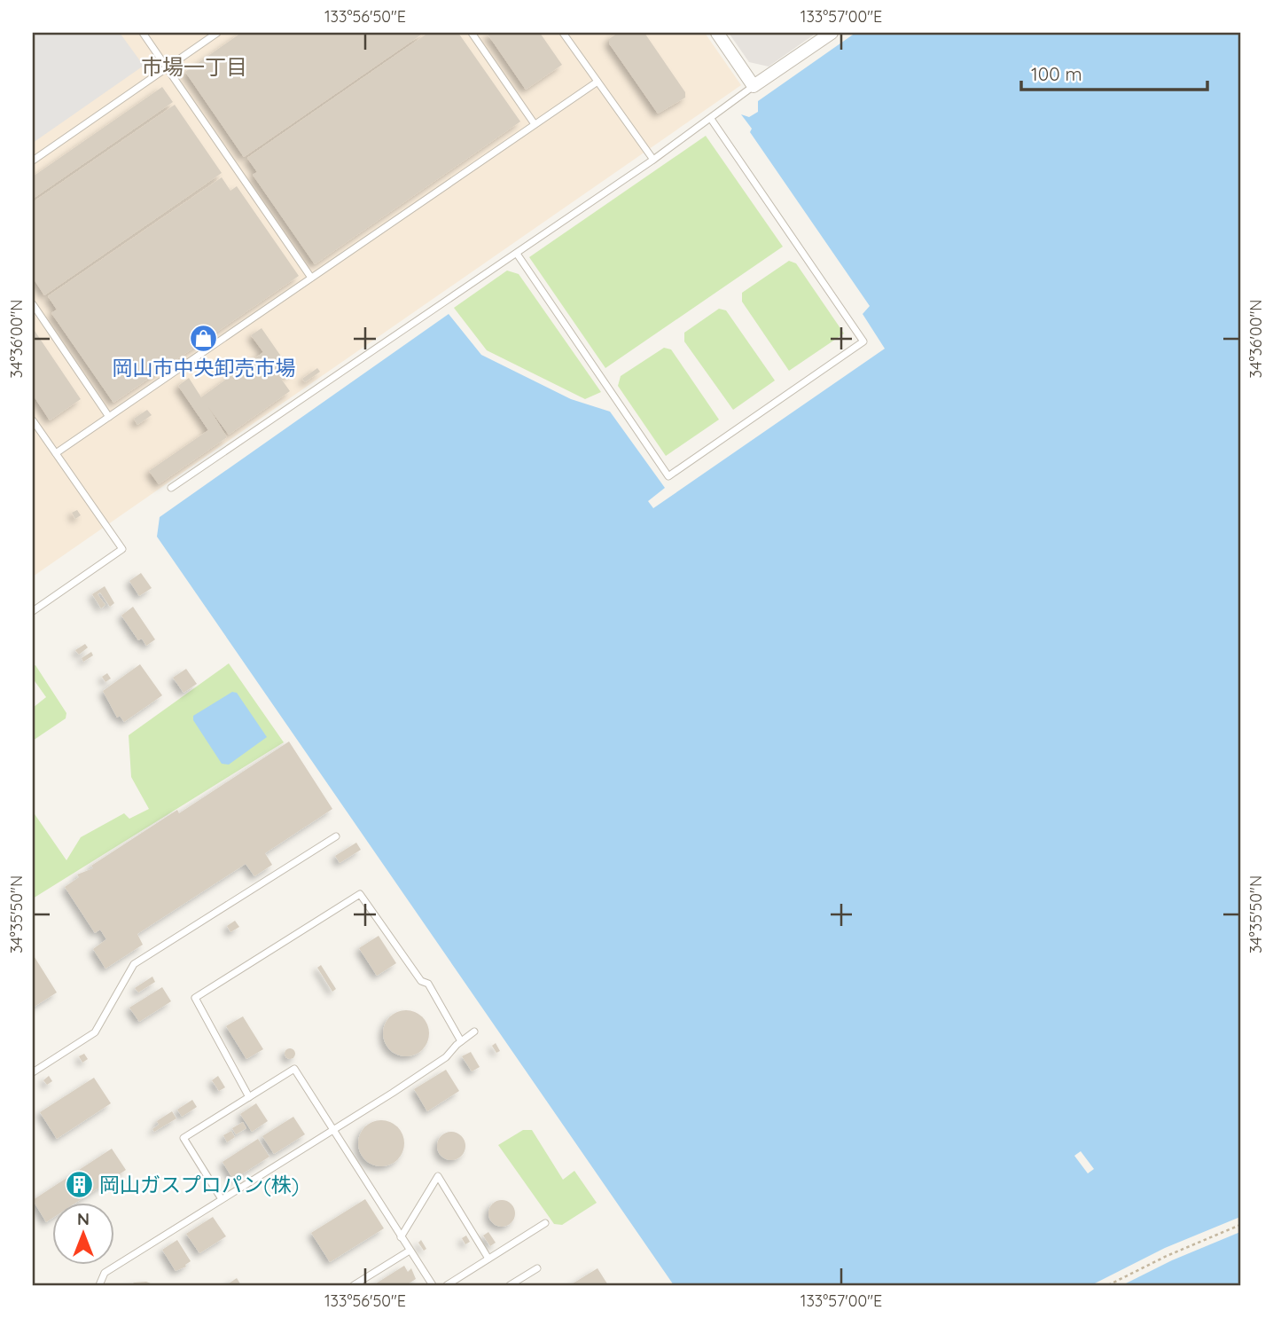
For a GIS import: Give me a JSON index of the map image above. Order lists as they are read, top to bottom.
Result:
{
  "districts": ["市場一丁目"],
  "places": {
    "shop": ["岡山市中央卸売市場"],
    "building": ["岡山ガスプロパン(株)"]
  },
  "scale_bar": "100 m",
  "north": "top",
  "coordinates": [
    "133°56'50\"E",
    "133°57'00\"E",
    "34°36'00\"N",
    "34°35'50\"N"
  ]
}
